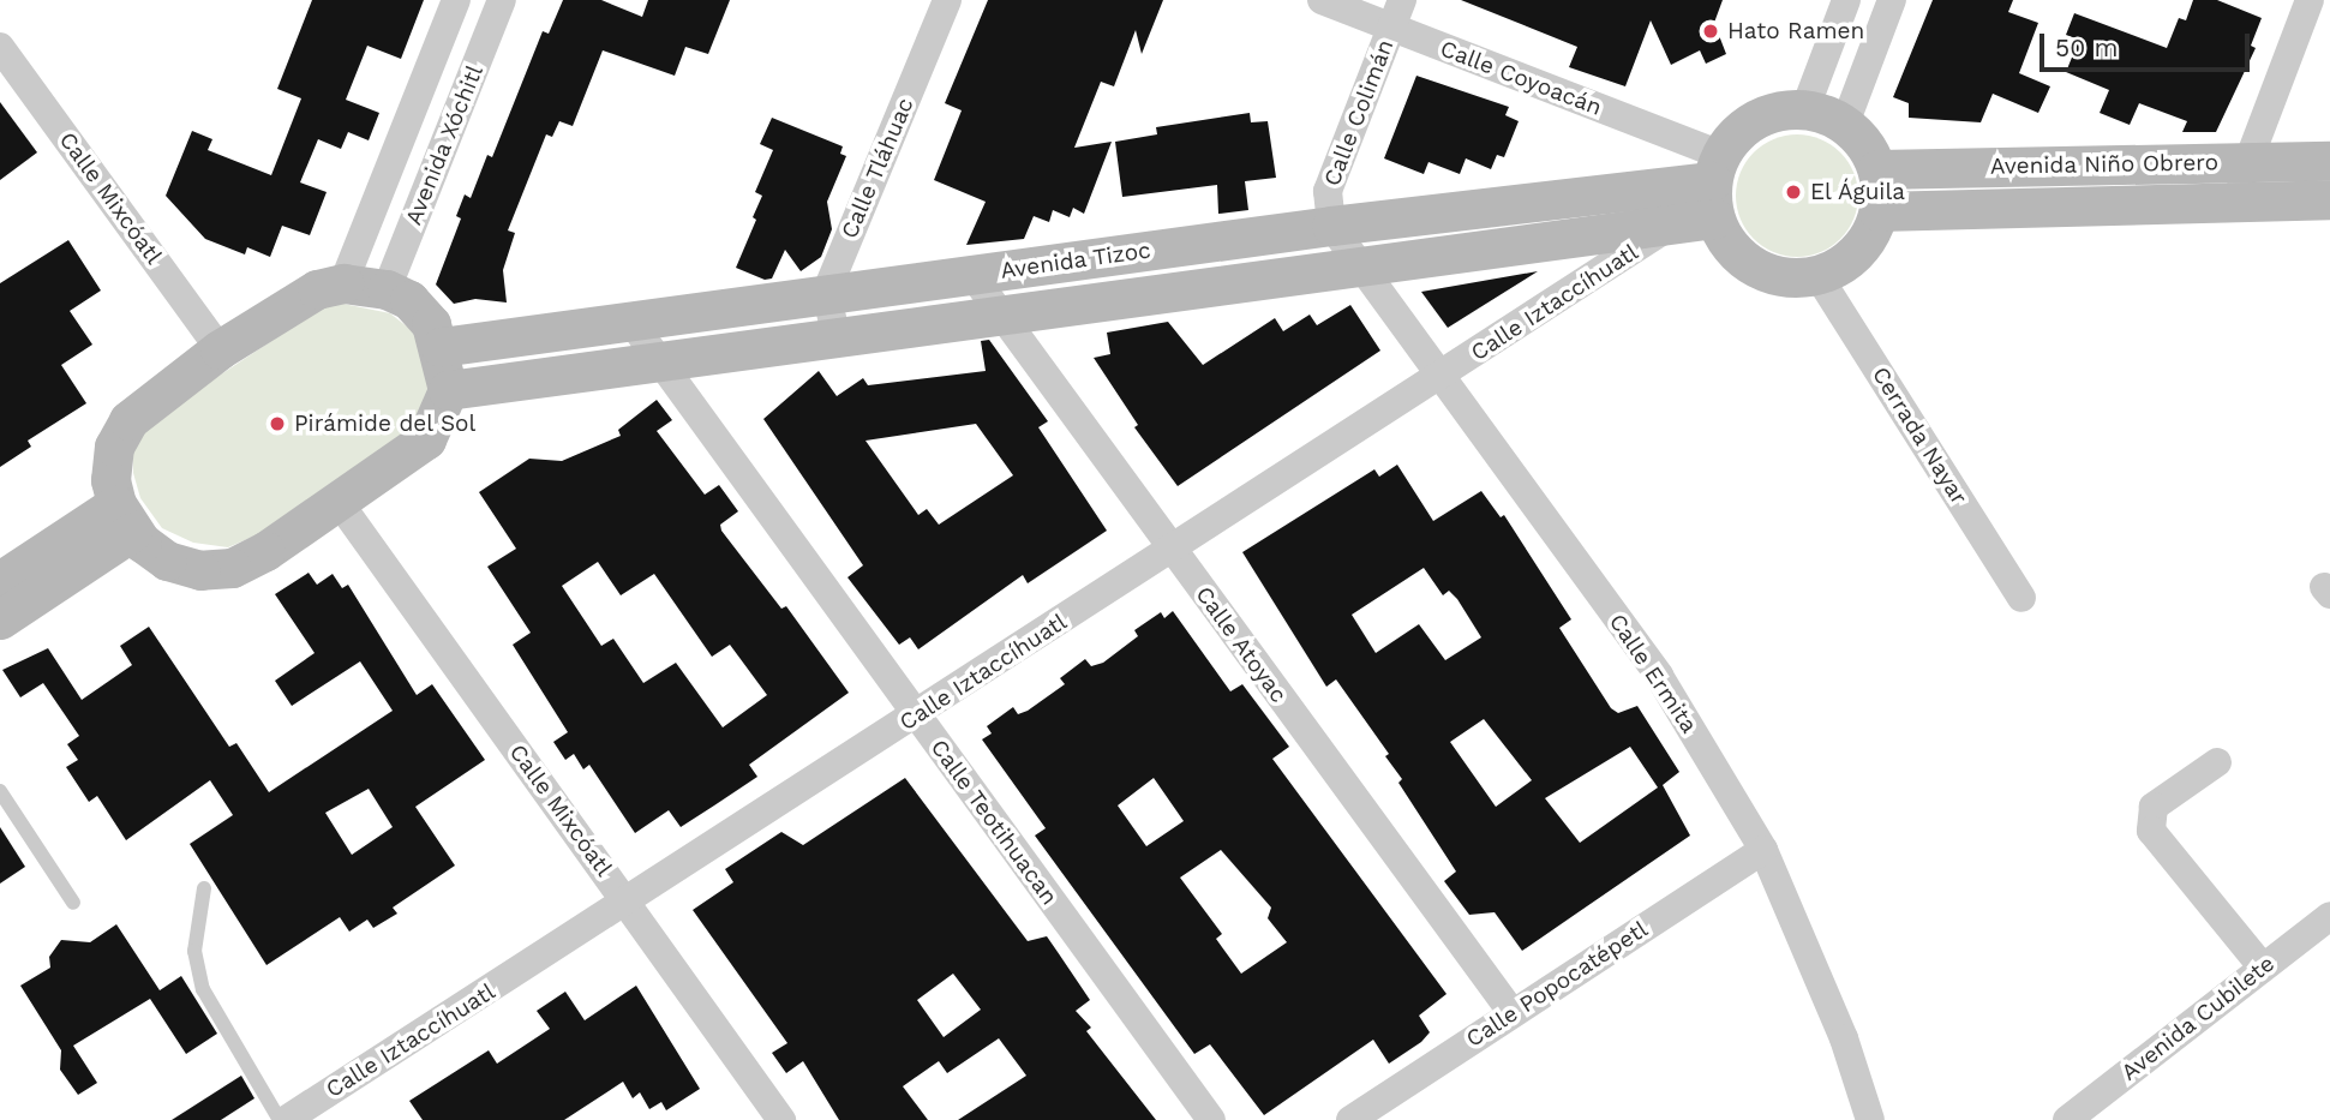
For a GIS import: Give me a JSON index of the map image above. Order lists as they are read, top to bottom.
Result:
{
  "streets": {
    "main road": ["Avenida Niño Obrero", "Avenida Tizoc"],
    "street": [
      "Calle Coyoacán",
      "Calle Colimán",
      "Avenida Xóchitl",
      "Calle Tláhuac",
      "Calle Mixcóatl",
      "Calle Iztaccíhuatl",
      "Cerrada Nayar",
      "Calle Atoyac",
      "Calle Ermita",
      "Calle Teotihuacan",
      "Calle Popocatépetl",
      "Avenida Cubilete"
    ]
  },
  "crossings": [
    ["Calle Coyoacán", "Calle Colimán"],
    ["Calle Coyoacán", "Avenida Niño Obrero"],
    ["Calle Coyoacán", "Avenida Tizoc"],
    ["Calle Coyoacán", "Calle Iztaccíhuatl"],
    ["Calle Coyoacán", "Cerrada Nayar"],
    ["Calle Colimán", "Avenida Tizoc"],
    ["Avenida Niño Obrero", "Avenida Tizoc"],
    ["Avenida Niño Obrero", "Calle Iztaccíhuatl"],
    ["Avenida Niño Obrero", "Cerrada Nayar"],
    ["Calle Tláhuac", "Avenida Tizoc"],
    ["Calle Mixcóatl", "Calle Iztaccíhuatl"],
    ["Avenida Tizoc", "Calle Iztaccíhuatl"],
    ["Avenida Tizoc", "Cerrada Nayar"],
    ["Avenida Tizoc", "Calle Atoyac"],
    ["Avenida Tizoc", "Calle Ermita"],
    ["Avenida Tizoc", "Calle Teotihuacan"],
    ["Calle Iztaccíhuatl", "Cerrada Nayar"],
    ["Calle Iztaccíhuatl", "Calle Atoyac"],
    ["Calle Iztaccíhuatl", "Calle Ermita"],
    ["Calle Iztaccíhuatl", "Calle Teotihuacan"],
    ["Calle Atoyac", "Calle Popocatépetl"],
    ["Calle Ermita", "Calle Popocatépetl"]
  ],
  "places": ["Hato Ramen", "El Águila", "Pirámide del Sol"],
  "scale_bar": "50 m"
}
